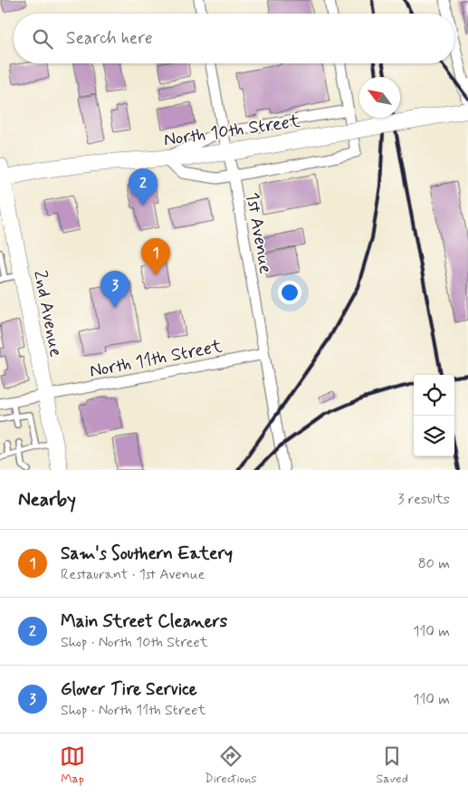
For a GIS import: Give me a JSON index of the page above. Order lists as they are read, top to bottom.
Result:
{
  "streets": {
    "main road": ["North 10th Street", "2nd Avenue"],
    "street": ["1st Avenue", "North 11th Street"]
  },
  "crossings": [
    ["North 10th Street", "1st Avenue"],
    ["North 10th Street", "2nd Avenue"],
    ["1st Avenue", "North 11th Street"],
    ["2nd Avenue", "North 11th Street"]
  ],
  "north": "top left",
  "page": {
    "search": "Search here",
    "pins": ["2", "1", "3"],
    "heading": ["Nearby", "3 results"],
    "list": [
      {
        "mark": "1",
        "name": "Sam's Southern Eatery",
        "note": "Restaurant · 1st Avenue",
        "value": "80 m"
      },
      {
        "mark": "2",
        "name": "Main Street Cleaners",
        "note": "Shop · North 10th Street",
        "value": "110 m"
      },
      {
        "mark": "3",
        "name": "Glover Tire Service",
        "note": "Shop · North 11th Street",
        "value": "110 m"
      }
    ],
    "nav": ["Map", "Directions", "Saved"]
  }
}
